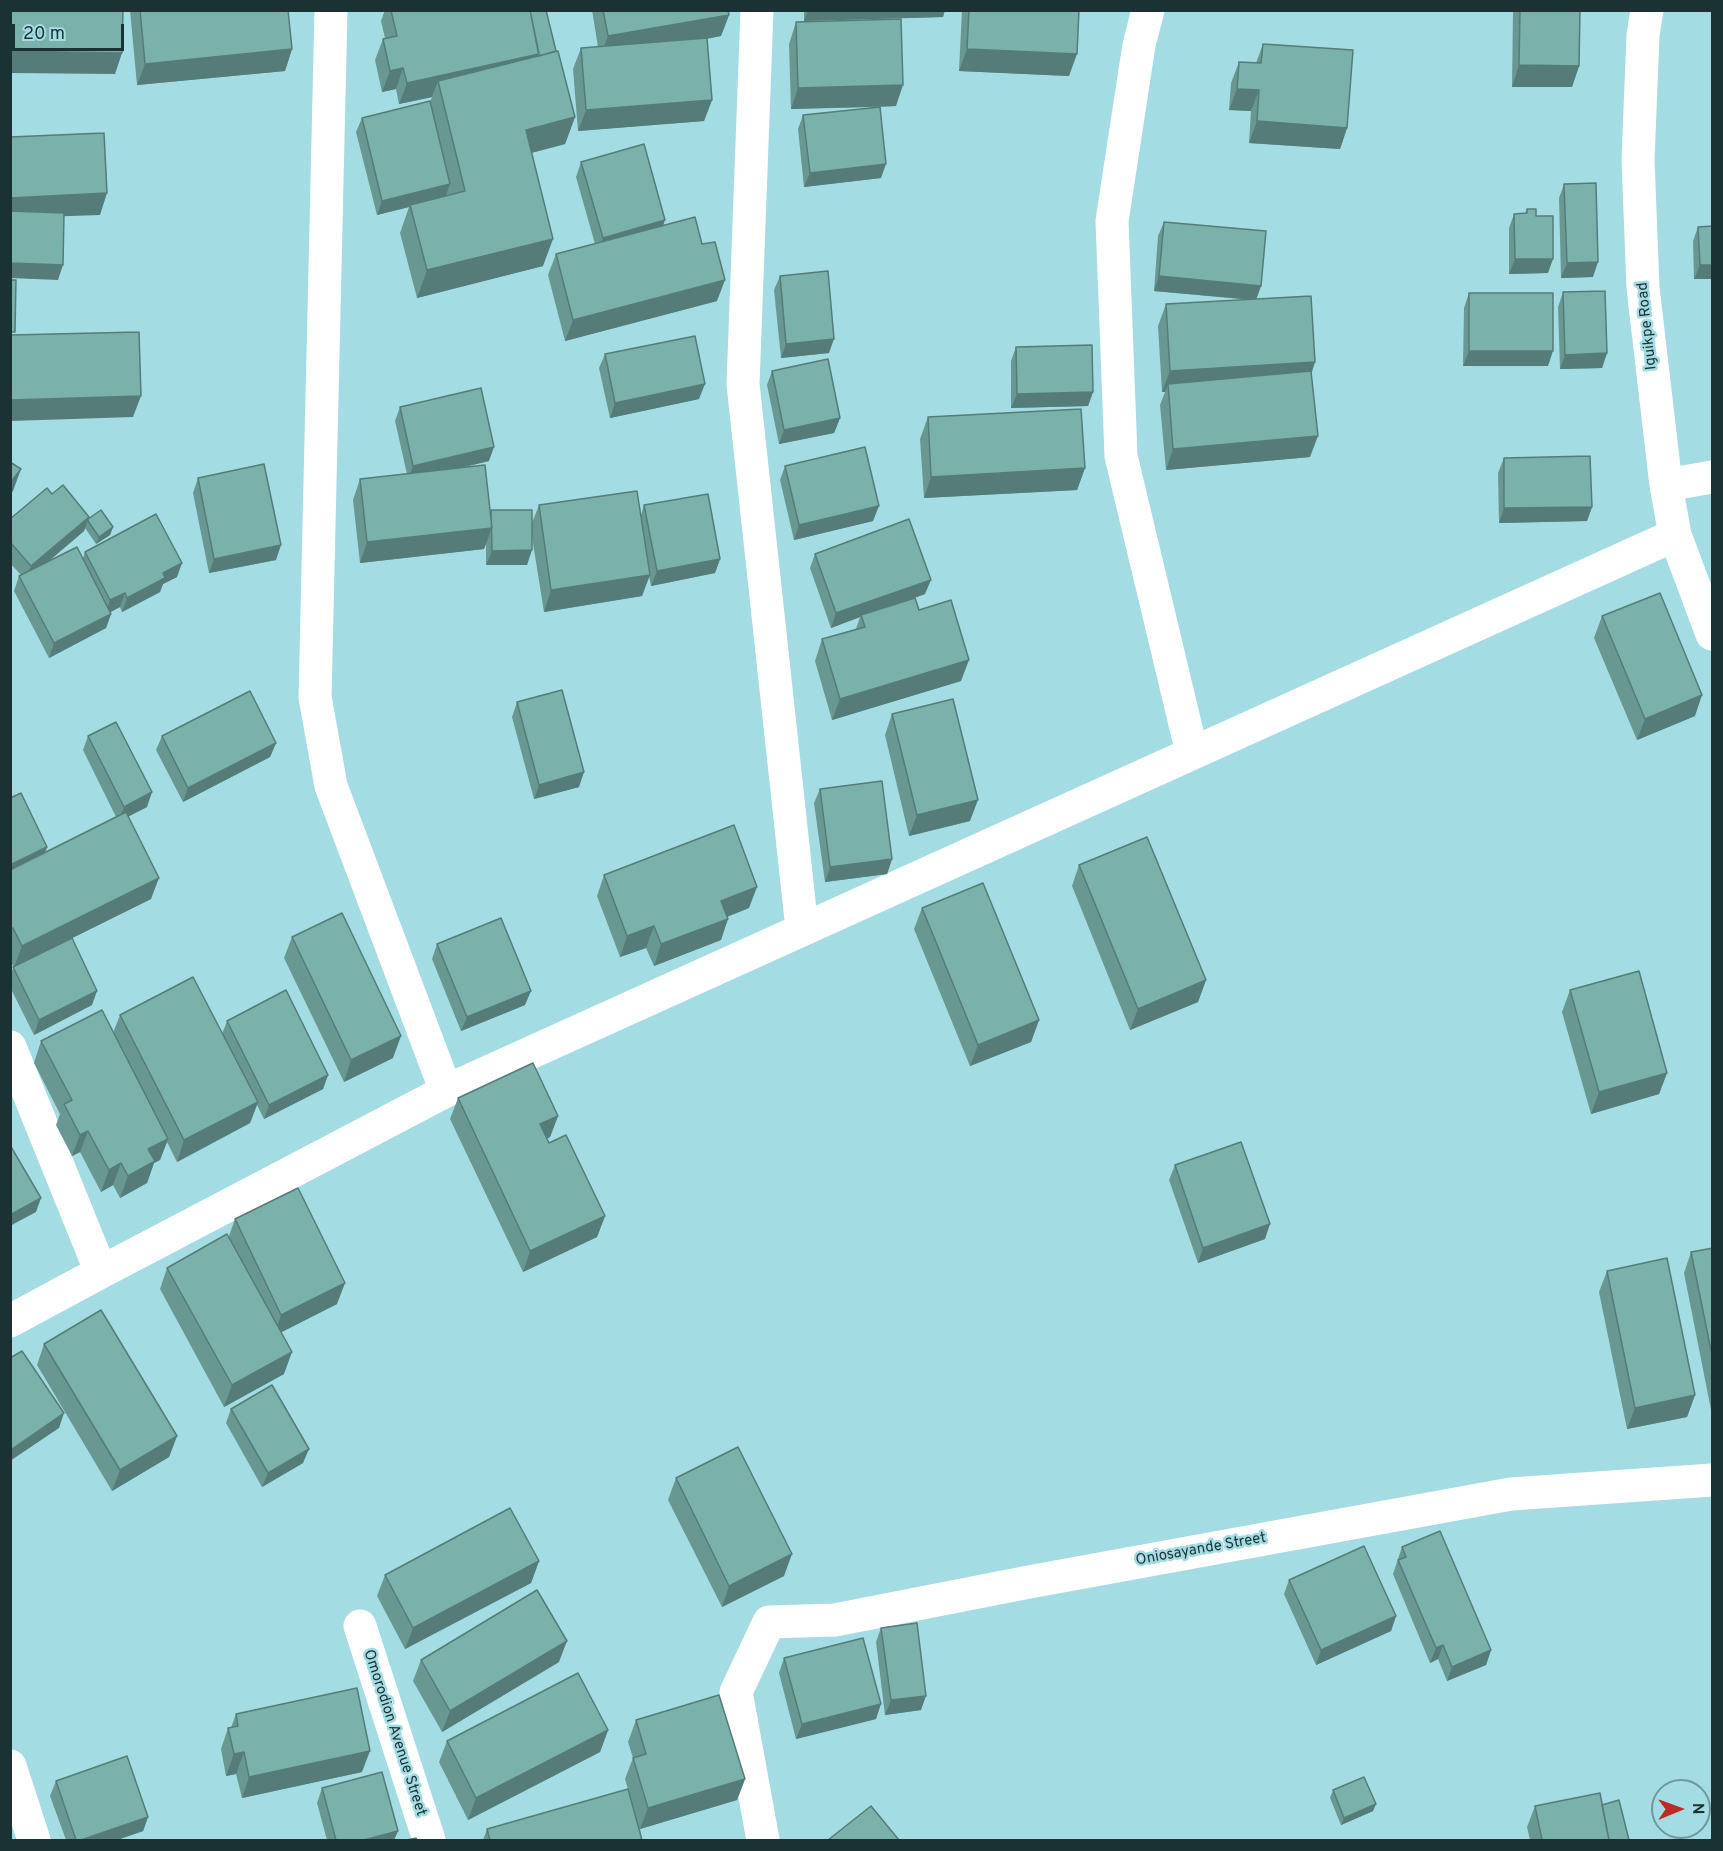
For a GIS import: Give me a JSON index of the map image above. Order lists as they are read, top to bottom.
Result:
{
  "streets": {
    "street": ["Iguikpe Road", "Oniosayande Street", "Omorodion Avenue Street"]
  },
  "scale_bar": "20 m",
  "north": "right"
}
